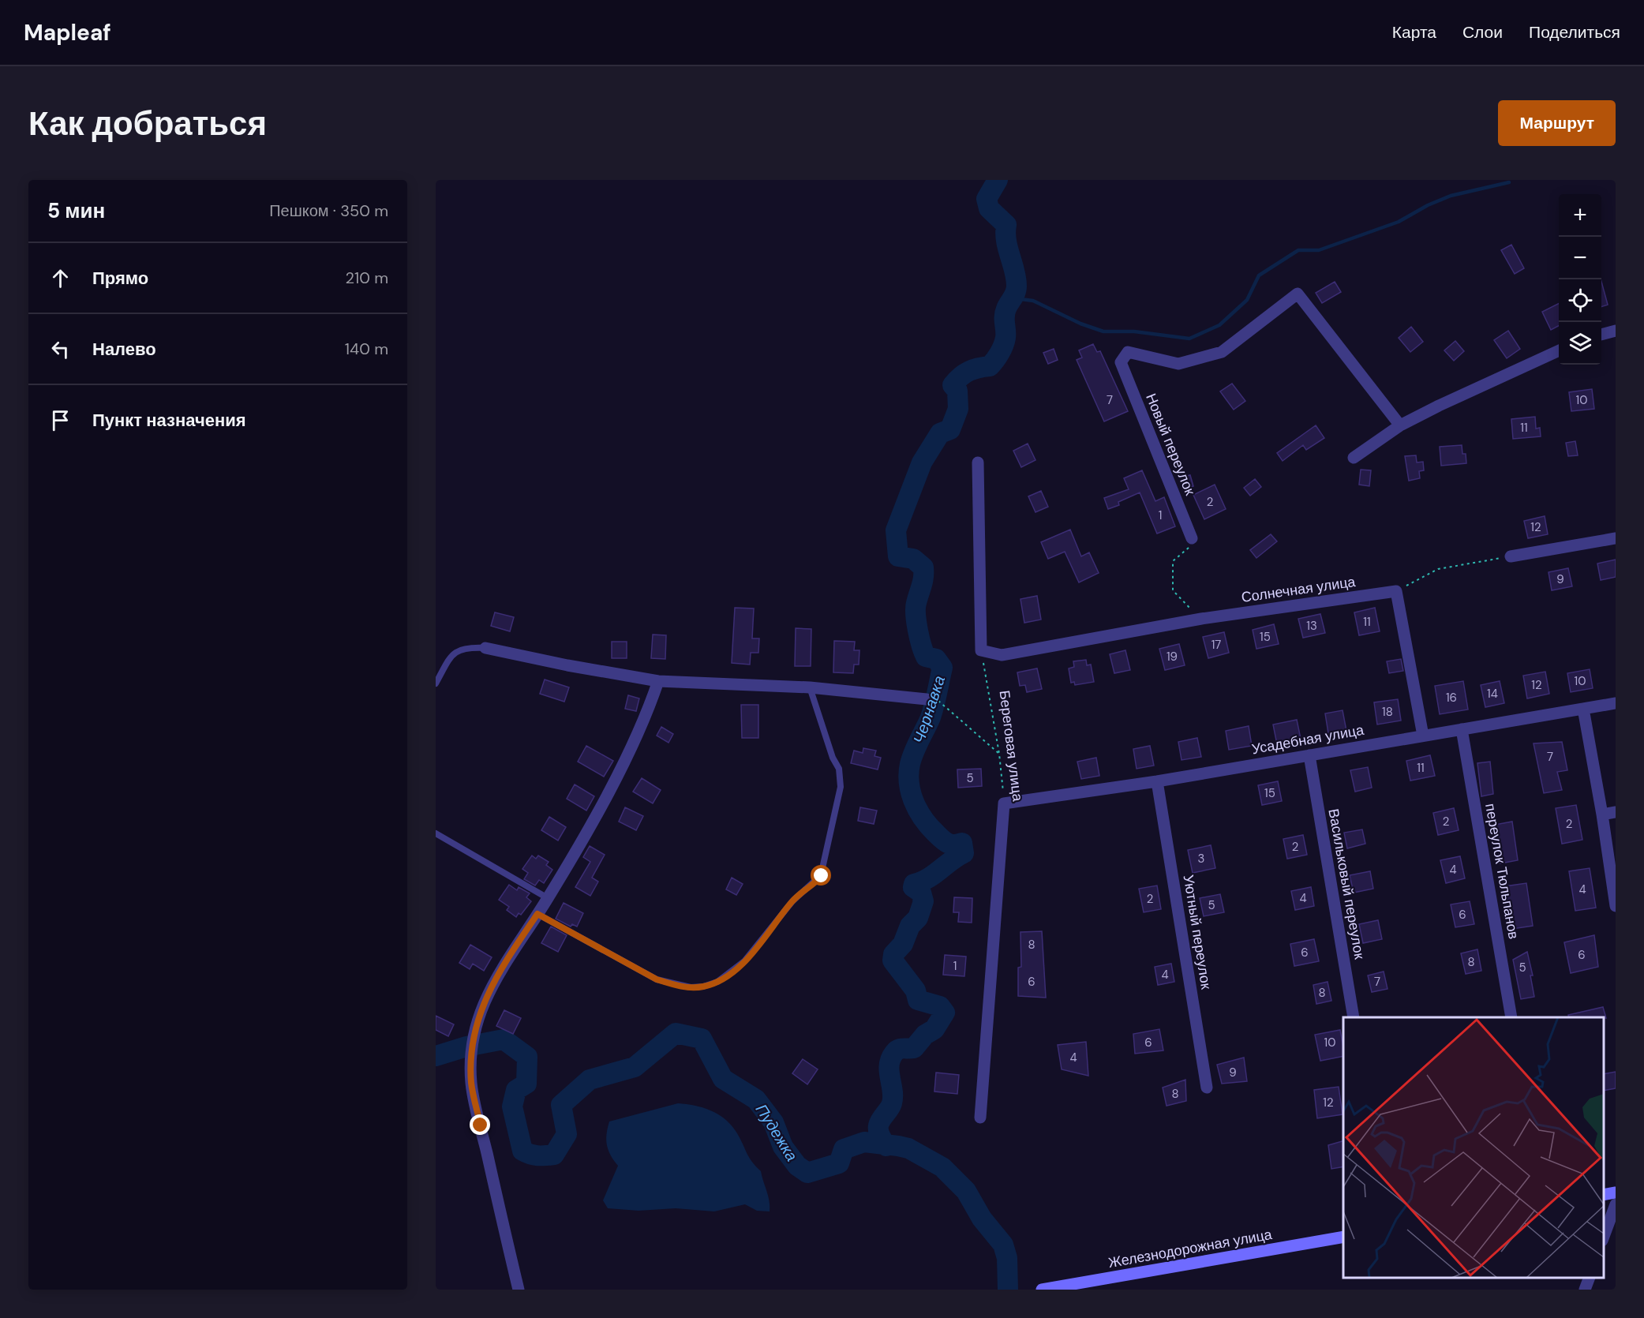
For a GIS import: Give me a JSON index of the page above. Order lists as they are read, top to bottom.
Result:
{
  "streets": {
    "street": [
      "Новый переулок",
      "Солнечная улица",
      "Усадебная улица",
      "Береговая улица",
      "переулок Тюльпанов",
      "Васильковый переулок",
      "Уютный переулок",
      "Железнодорожная улица"
    ]
  },
  "crossings": [
    ["Солнечная улица", "Береговая улица"],
    ["Усадебная улица", "Береговая улица"],
    ["Усадебная улица", "переулок Тюльпанов"],
    ["Усадебная улица", "Васильковый переулок"],
    ["Усадебная улица", "Уютный переулок"]
  ],
  "water": ["Чернавка", "Пудежка"],
  "house_numbers": [
    "7",
    "10",
    "11",
    "2",
    "1",
    "12",
    "9",
    "11",
    "13",
    "15",
    "17",
    "19",
    "10",
    "12",
    "14",
    "16",
    "18",
    "7",
    "11",
    "5",
    "15",
    "2",
    "2",
    "2",
    "3",
    "4",
    "4",
    "4",
    "2",
    "5",
    "6",
    "8",
    "6",
    "6",
    "8",
    "1",
    "5",
    "4",
    "6",
    "7",
    "8",
    "6",
    "10",
    "4",
    "9",
    "8",
    "12"
  ],
  "page": {
    "header": "Mapleaf",
    "nav": ["Карта", "Слои", "Поделиться"],
    "buttons": "Маршрут",
    "title": "Как добраться",
    "heading": ["5 мин", "Пешком · 350 m"],
    "map_buttons": ["+", "−"],
    "list": [
      ["Прямо", "210 m"],
      ["Налево", "140 m"],
      "Пункт назначения"
    ]
  }
}
